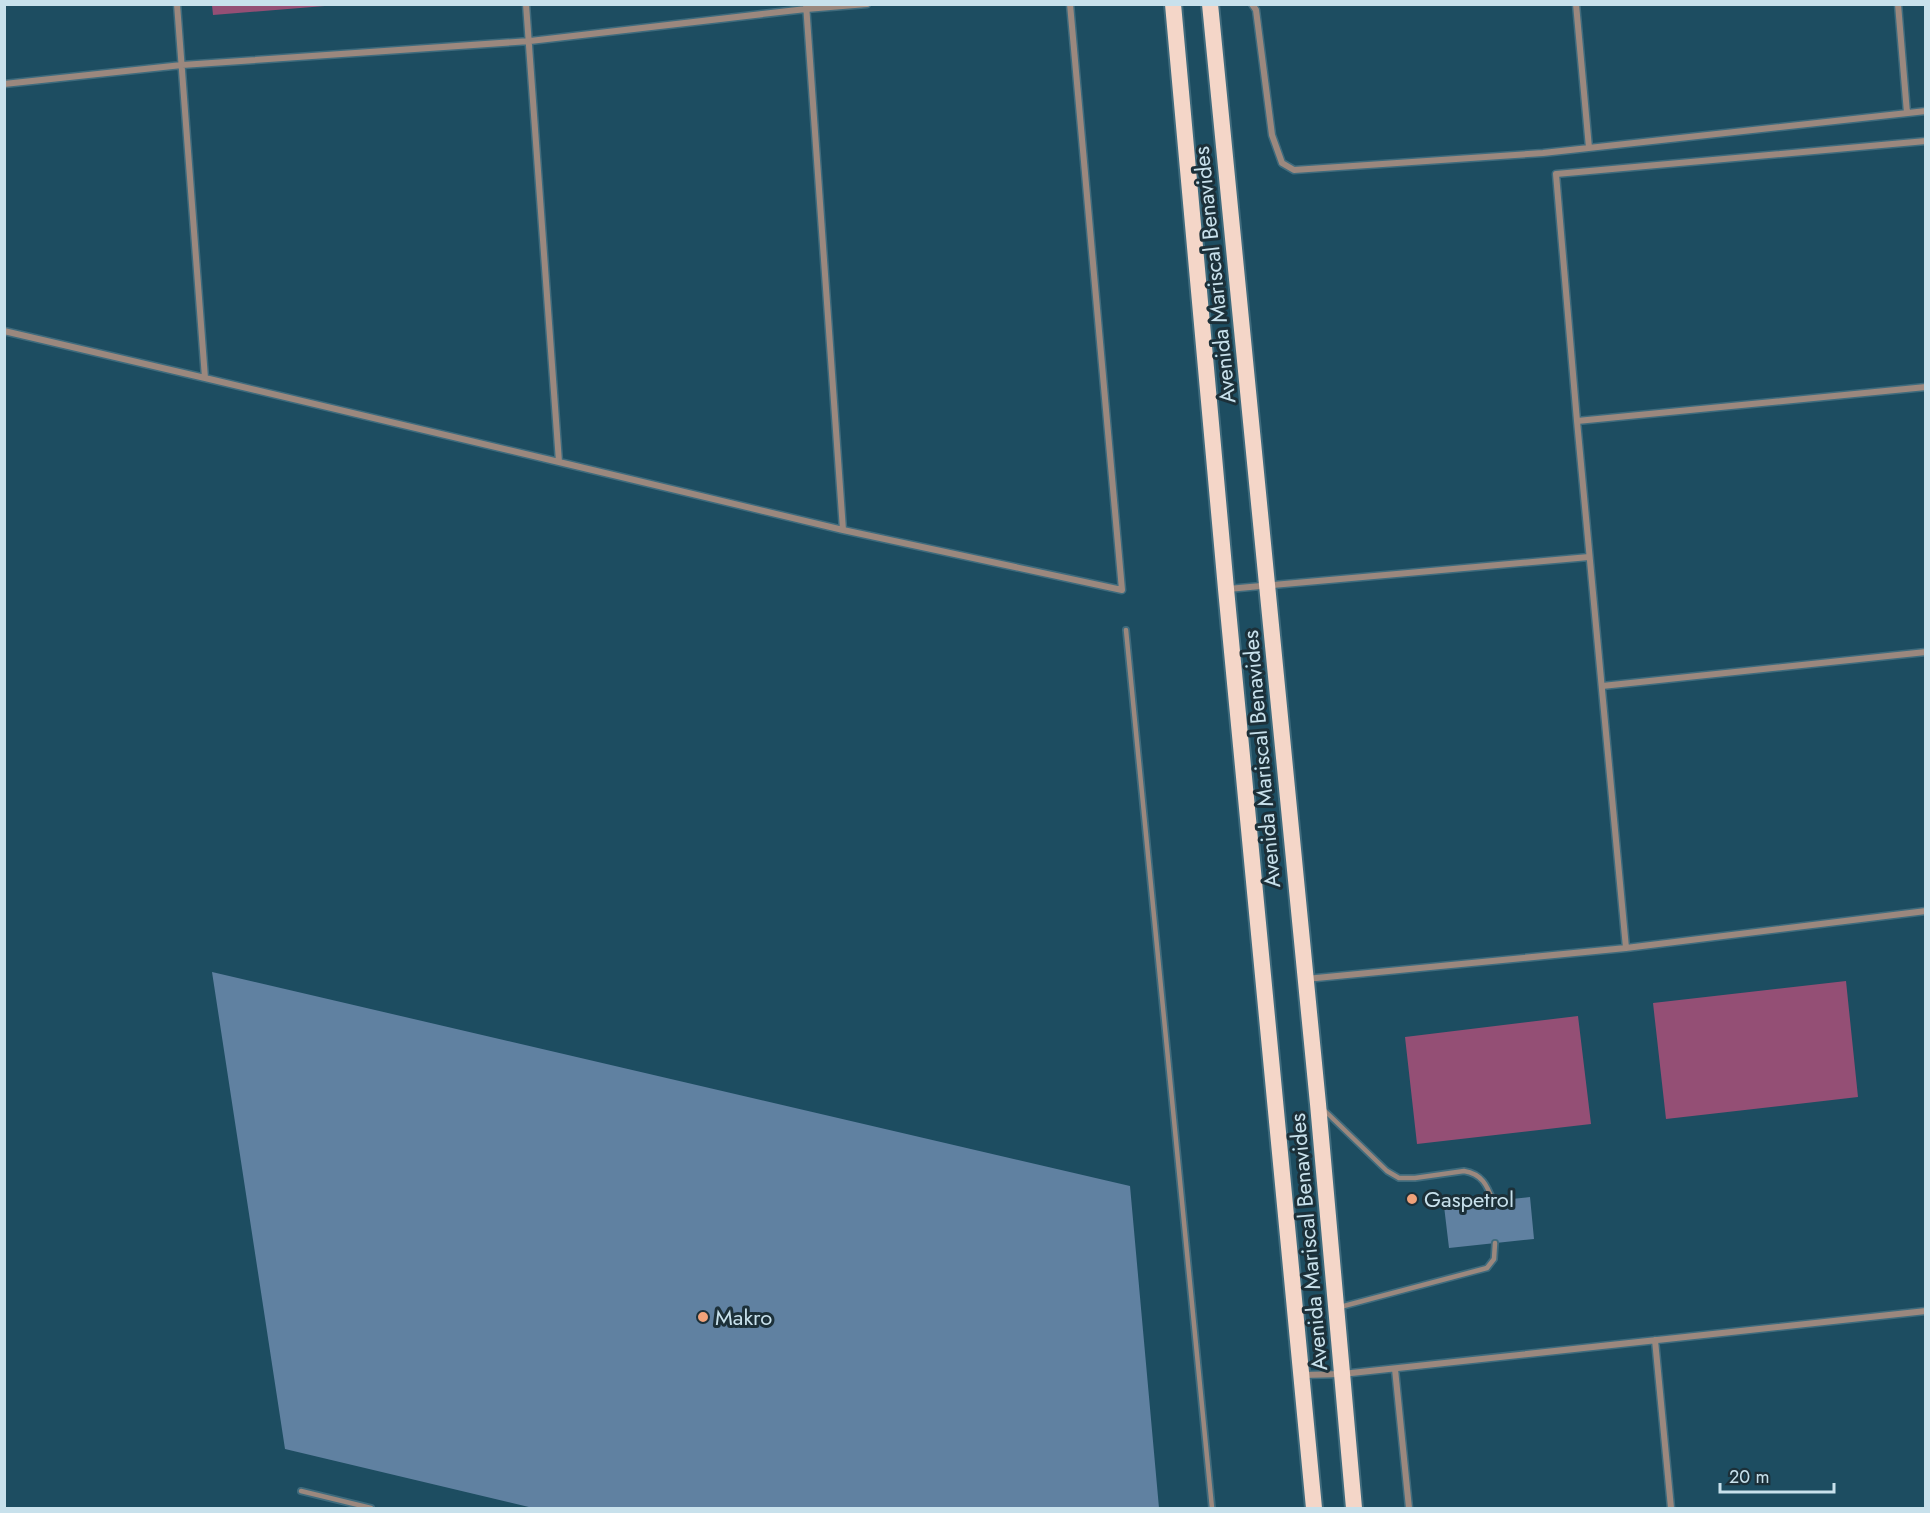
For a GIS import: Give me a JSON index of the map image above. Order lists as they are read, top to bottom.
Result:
{
  "streets": {
    "highway": ["Avenida Mariscal Benavides"]
  },
  "places": ["Gaspetrol", "Makro"],
  "scale_bar": "20 m"
}
